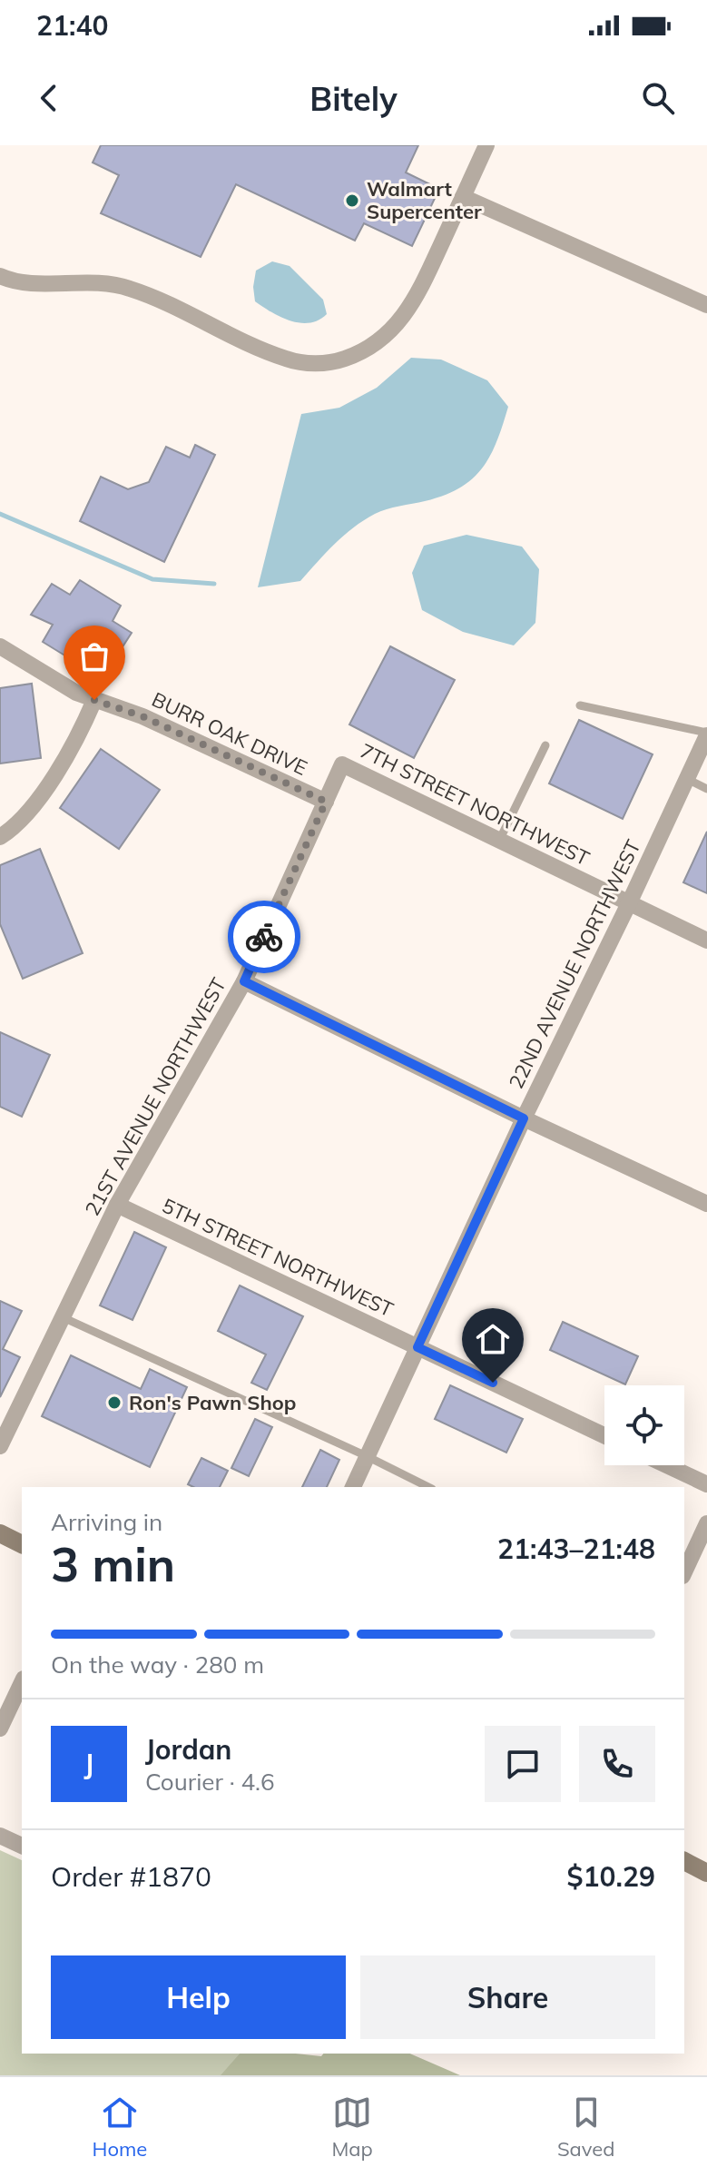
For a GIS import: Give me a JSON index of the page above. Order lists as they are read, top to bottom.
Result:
{
  "streets": {
    "street": [
      "BURR OAK DRIVE",
      "7TH STREET NORTHWEST",
      "22ND AVENUE NORTHWEST",
      "21ST AVENUE NORTHWEST",
      "5TH STREET NORTHWEST"
    ]
  },
  "crossings": [
    ["BURR OAK DRIVE", "21ST AVENUE NORTHWEST"],
    ["7TH STREET NORTHWEST", "22ND AVENUE NORTHWEST"],
    ["7TH STREET NORTHWEST", "21ST AVENUE NORTHWEST"],
    ["22ND AVENUE NORTHWEST", "5TH STREET NORTHWEST"],
    ["21ST AVENUE NORTHWEST", "5TH STREET NORTHWEST"]
  ],
  "places": ["Walmart Supercenter", "Ron's Pawn Shop"],
  "page": {
    "status": "21:40",
    "header": "Bitely",
    "heading": ["3 min", "Arriving in", "21:43–21:48"],
    "panel": [
      "Jordan",
      "Courier · 4.6",
      "Order #1870",
      "$10.29"
    ],
    "bar": "On the way · 280 m",
    "round": "J",
    "buttons": ["Help", "Share"],
    "tabs": ["Home", "Map", "Saved"]
  }
}
